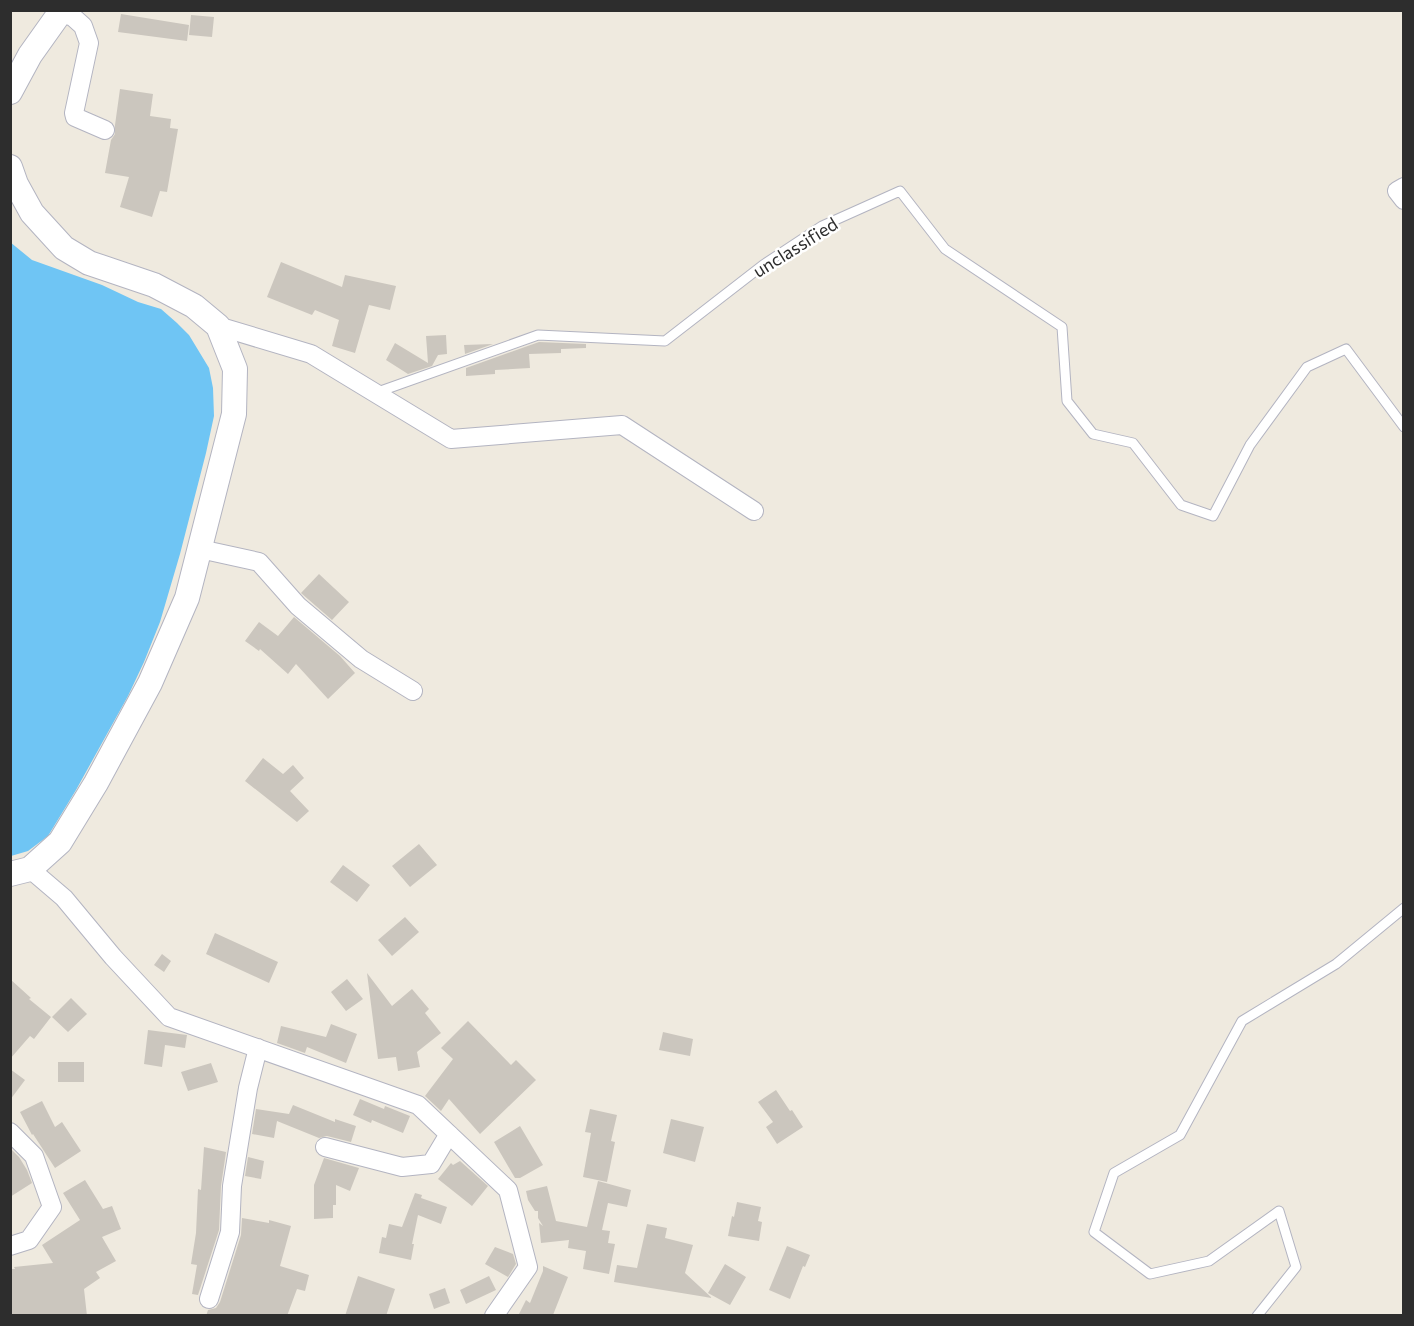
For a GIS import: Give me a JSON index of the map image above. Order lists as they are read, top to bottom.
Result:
{
  "streets": {
    "lane": ["unclassified"]
  }
}
